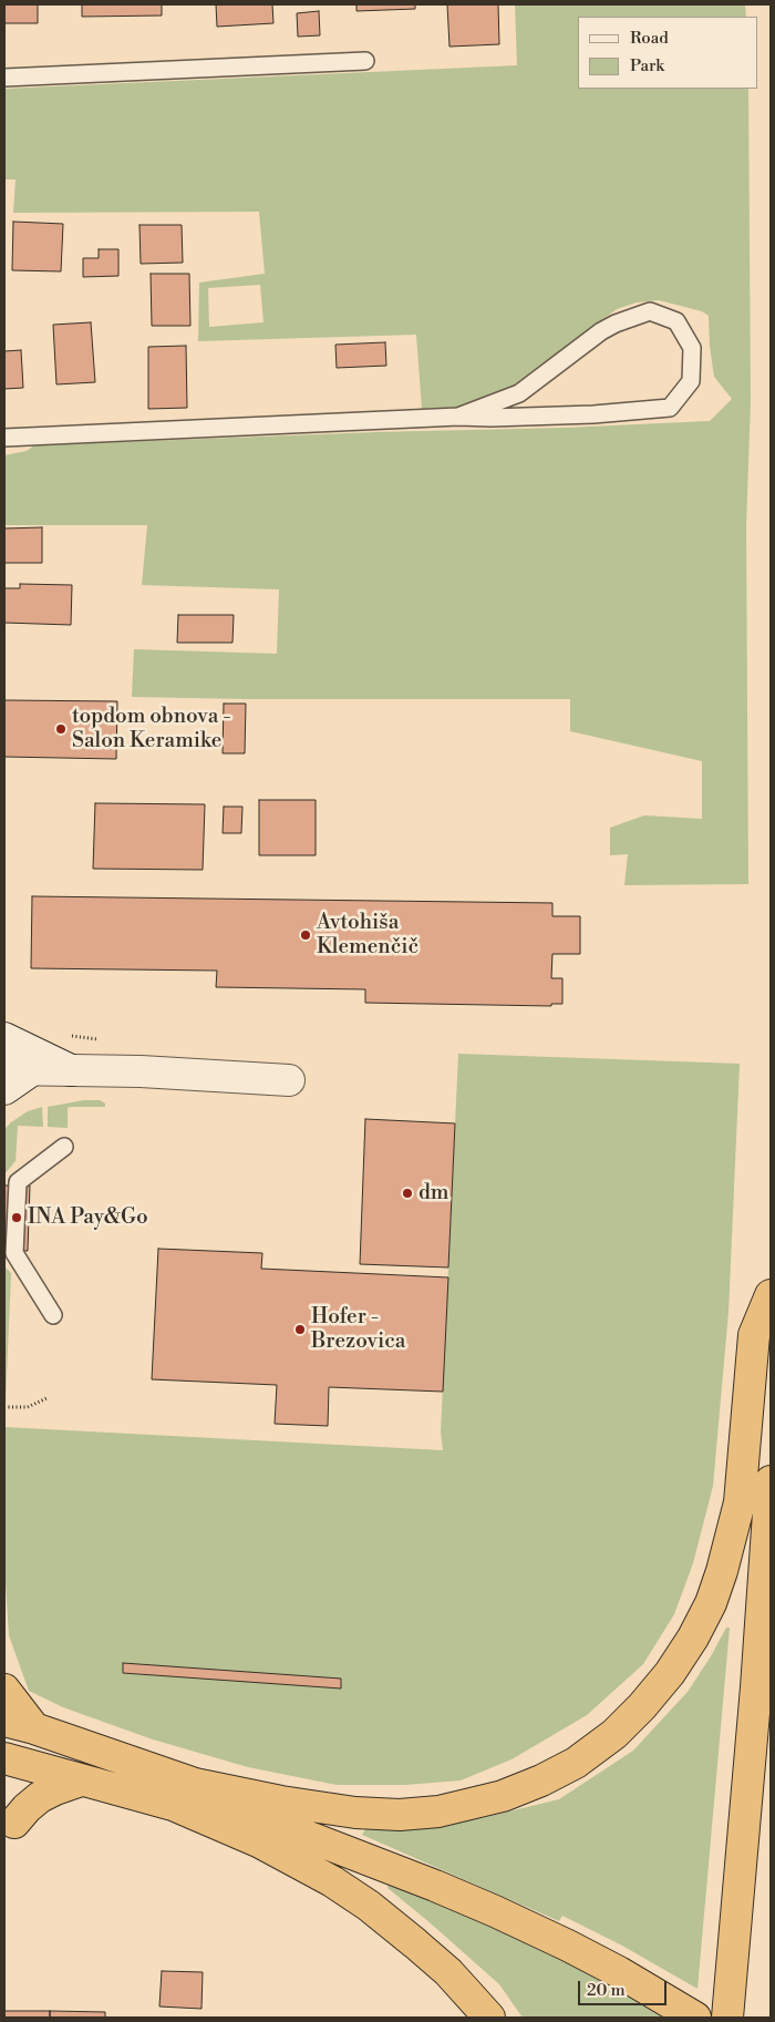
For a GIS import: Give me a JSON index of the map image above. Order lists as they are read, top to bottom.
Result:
{
  "places": [
    "topdom obnova - Salon Keramike",
    "Avtohiša Klemenčič",
    "dm",
    "INA Pay&Go",
    "Hofer - Brezovica"
  ],
  "legend": ["Road", "Park"],
  "scale_bar": "20 m"
}
